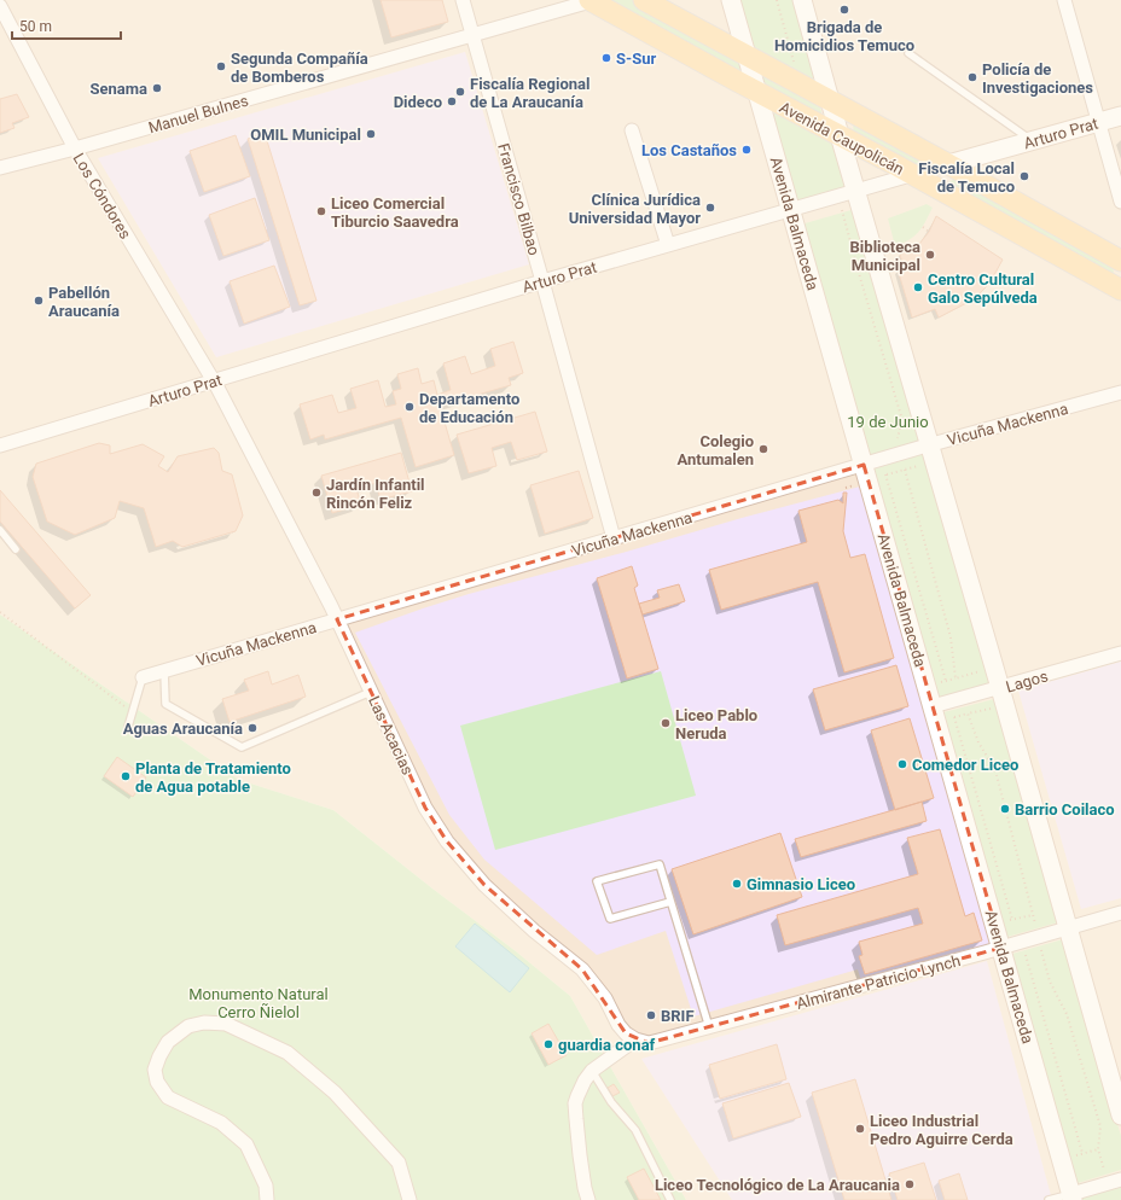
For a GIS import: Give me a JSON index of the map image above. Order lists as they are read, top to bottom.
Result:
{
  "streets": {
    "main road": ["Arturo Prat", "Avenida Caupolicán", "Avenida Balmaceda"],
    "street": [
      "Manuel Bulnes",
      "Los Cóndores",
      "Francisco Bilbao",
      "Vicuña Mackenna",
      "Lagos",
      "Las Acacias",
      "Almirante Patricio Lynch"
    ]
  },
  "crossings": [
    ["Manuel Bulnes", "Avenida Caupolicán"],
    ["Manuel Bulnes", "Los Cóndores"],
    ["Manuel Bulnes", "Francisco Bilbao"],
    ["Arturo Prat", "Avenida Caupolicán"],
    ["Arturo Prat", "Los Cóndores"],
    ["Arturo Prat", "Francisco Bilbao"],
    ["Arturo Prat", "Avenida Balmaceda"],
    ["Arturo Prat", "Las Acacias"],
    ["Avenida Caupolicán", "Avenida Balmaceda"],
    ["Los Cóndores", "Las Acacias"],
    ["Francisco Bilbao", "Vicuña Mackenna"],
    ["Avenida Balmaceda", "Vicuña Mackenna"],
    ["Avenida Balmaceda", "Lagos"],
    ["Avenida Balmaceda", "Almirante Patricio Lynch"],
    ["Vicuña Mackenna", "Las Acacias"],
    ["Las Acacias", "Almirante Patricio Lynch"]
  ],
  "parks": ["19 de Junio", "Monumento Natural Cerro Ñielol"],
  "places": [
    "Brigada de Homicidios Temuco",
    "S-Sur",
    "Segunda Compañía de Bomberos",
    "Policía de Investigaciones",
    "Senama",
    "Fiscalía Regional de La Araucanía",
    "Dideco",
    "OMIL Municipal",
    "Los Castaños",
    "Fiscalía Local de Temuco",
    "Clínica Jurídica Universidad Mayor",
    "Liceo Comercial Tiburcio Saavedra",
    "Biblioteca Municipal",
    "Centro Cultural Galo Sepúlveda",
    "Pabellón Araucanía",
    "Departamento de Educación",
    "Colegio Antumalen",
    "Jardín Infantil Rincón Feliz",
    "Liceo Pablo Neruda",
    "Aguas Araucanía",
    "Comedor Liceo",
    "Planta de Tratamiento de Agua potable",
    "Barrio Coilaco",
    "Gimnasio Liceo",
    "BRIF",
    "guardia conaf",
    "Liceo Industrial Pedro Aguirre Cerda",
    "Liceo Tecnológico de La Araucania"
  ],
  "scale_bar": "50 m"
}
